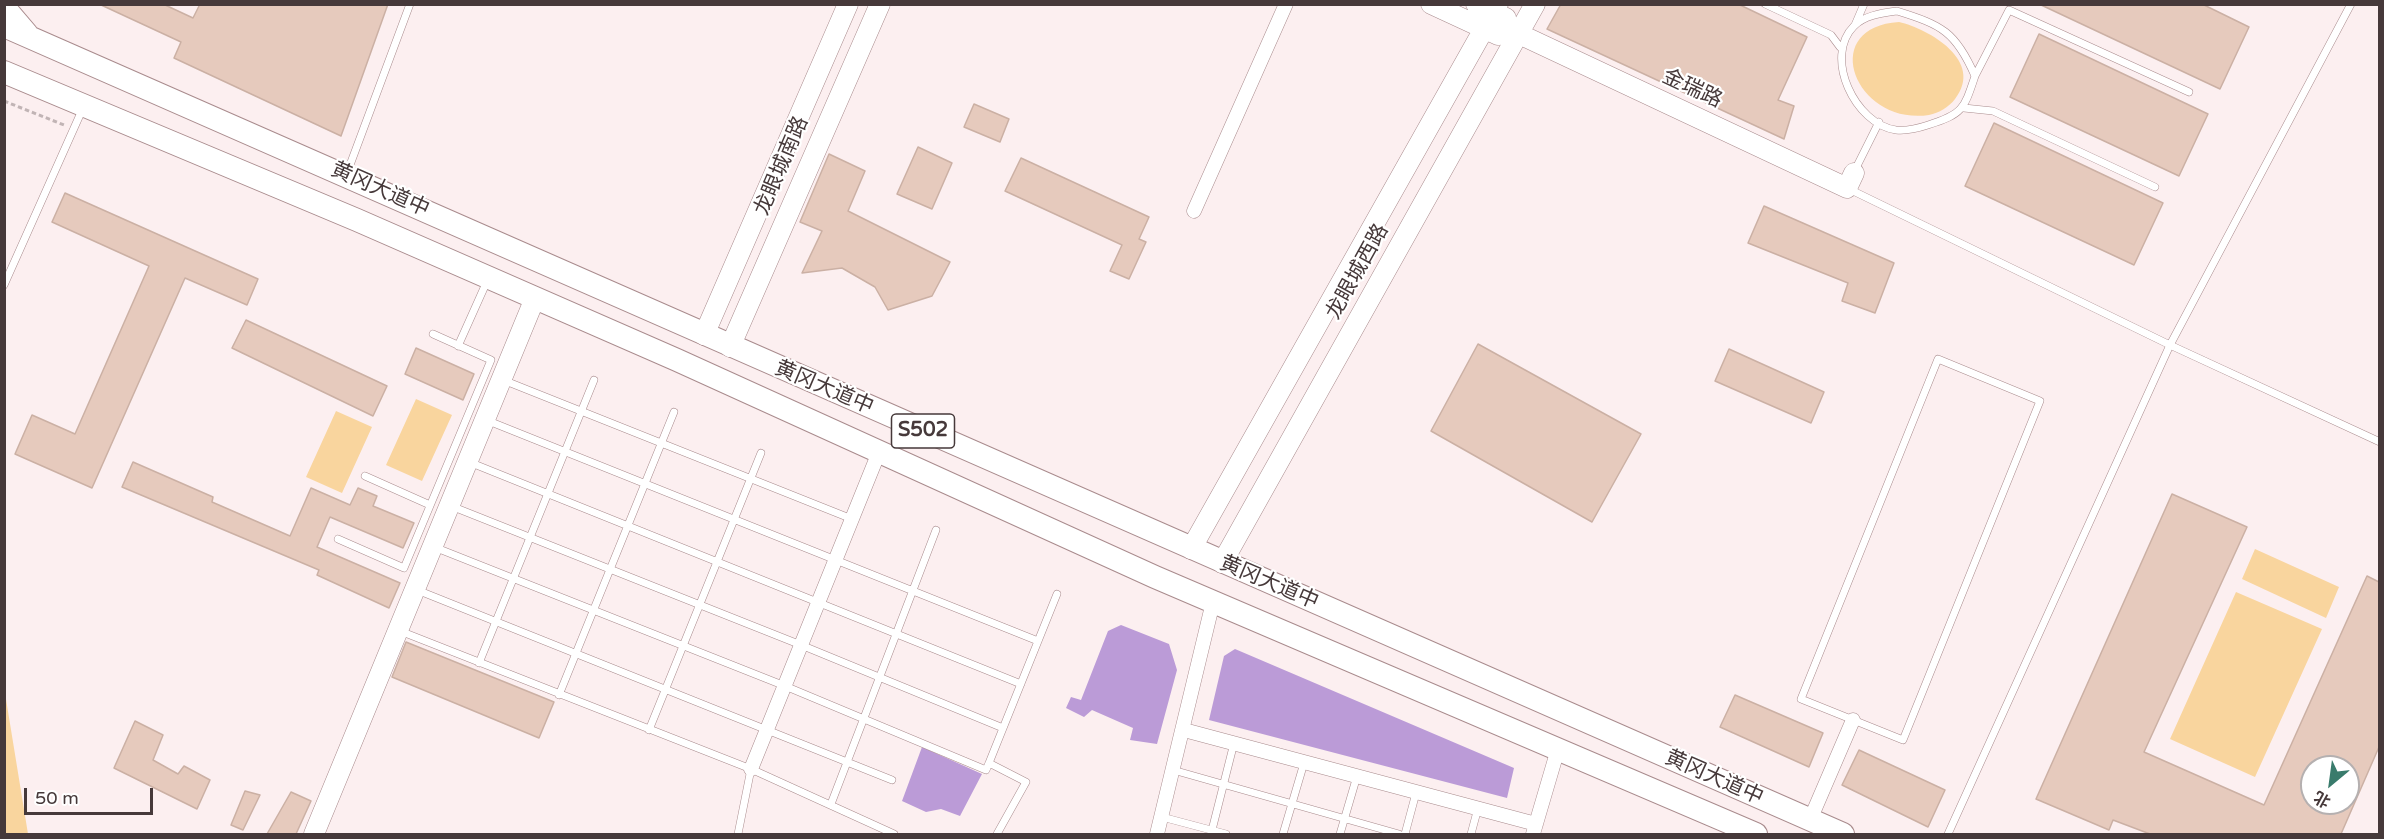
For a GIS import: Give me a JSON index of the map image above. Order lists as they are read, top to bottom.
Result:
{
  "streets": {
    "main road": ["黄冈大道中", "S502"],
    "street": ["金瑞路", "龙眼城南路", "龙眼城西路"]
  },
  "crossings": [
    ["龙眼城南路", "黄冈大道中"],
    ["黄冈大道中", "龙眼城西路"]
  ],
  "scale_bar": "50 m",
  "north": "bottom left"
}
